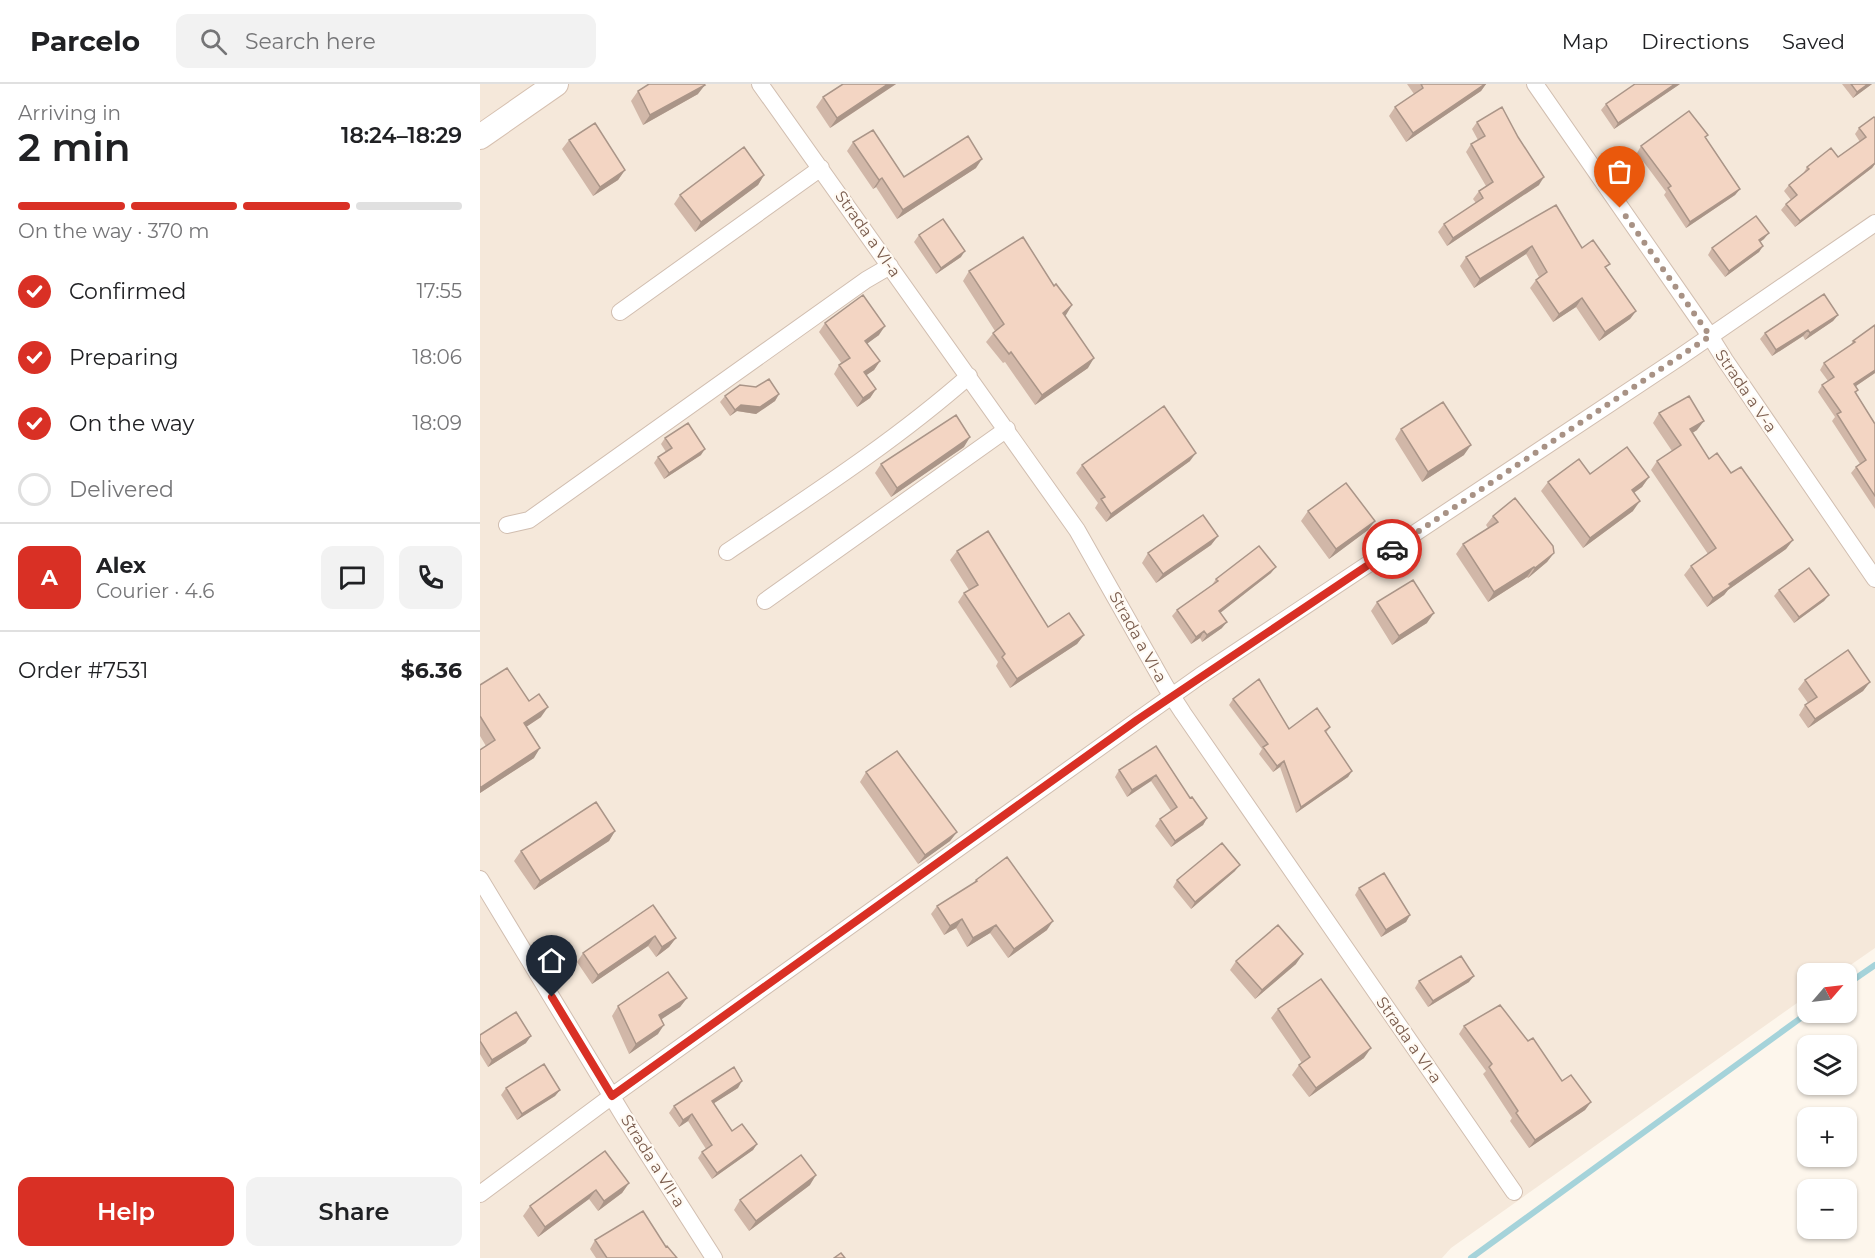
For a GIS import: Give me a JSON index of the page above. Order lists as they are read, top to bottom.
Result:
{
  "streets": {
    "street": ["Strada a VI-a", "Strada a V-a", "Strada a VII-a"]
  },
  "north": "top right",
  "page": {
    "header": "Parcelo",
    "search": "Search here",
    "nav": ["Map", "Directions", "Saved"],
    "heading": ["2 min", "Arriving in", "18:24–18:29"],
    "panel": [
      "Alex",
      "Courier · 4.6",
      "Order #7531",
      "$6.36"
    ],
    "bar": "On the way · 370 m",
    "list": [
      ["Confirmed", "17:55"],
      ["Preparing", "18:06"],
      ["On the way", "18:09"],
      "Delivered"
    ],
    "round": "A",
    "map_buttons": ["+", "−"],
    "buttons": ["Help", "Share"]
  }
}
